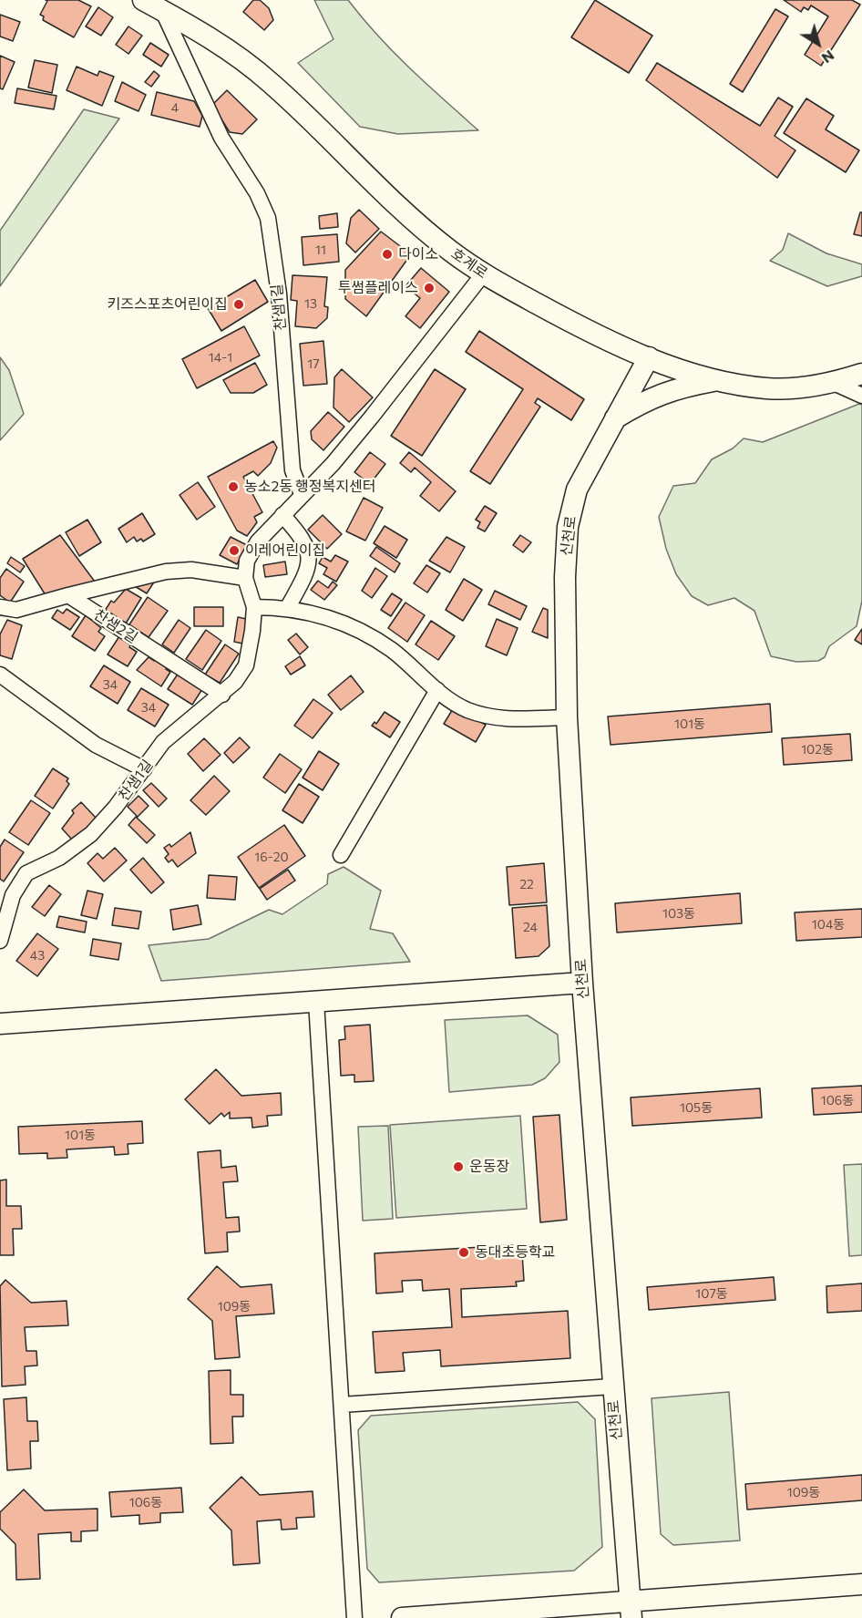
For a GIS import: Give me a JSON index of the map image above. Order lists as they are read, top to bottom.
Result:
{
  "streets": {
    "street": [
      "호계로",
      "찬샘1길",
      "신천로",
      "찬샘2길"
    ]
  },
  "crossings": [
    ["호계로", "찬샘1길"],
    ["호계로", "신천로"],
    ["찬샘1길", "찬샘2길"]
  ],
  "places": [
    "다이소",
    "투썸플레이스",
    "키즈스포츠어린이집",
    "농소2동 행정복지센터",
    "이레어린이집",
    "운동장",
    "동대초등학교"
  ],
  "house_numbers": [
    "4",
    "11",
    "13",
    "14-1",
    "17",
    "34",
    "34",
    "101동",
    "102동",
    "16-20",
    "22",
    "103동",
    "104동",
    "24",
    "43",
    "106동",
    "105동",
    "101동",
    "107동",
    "109동",
    "109동",
    "106동"
  ],
  "north": "bottom right"
}
